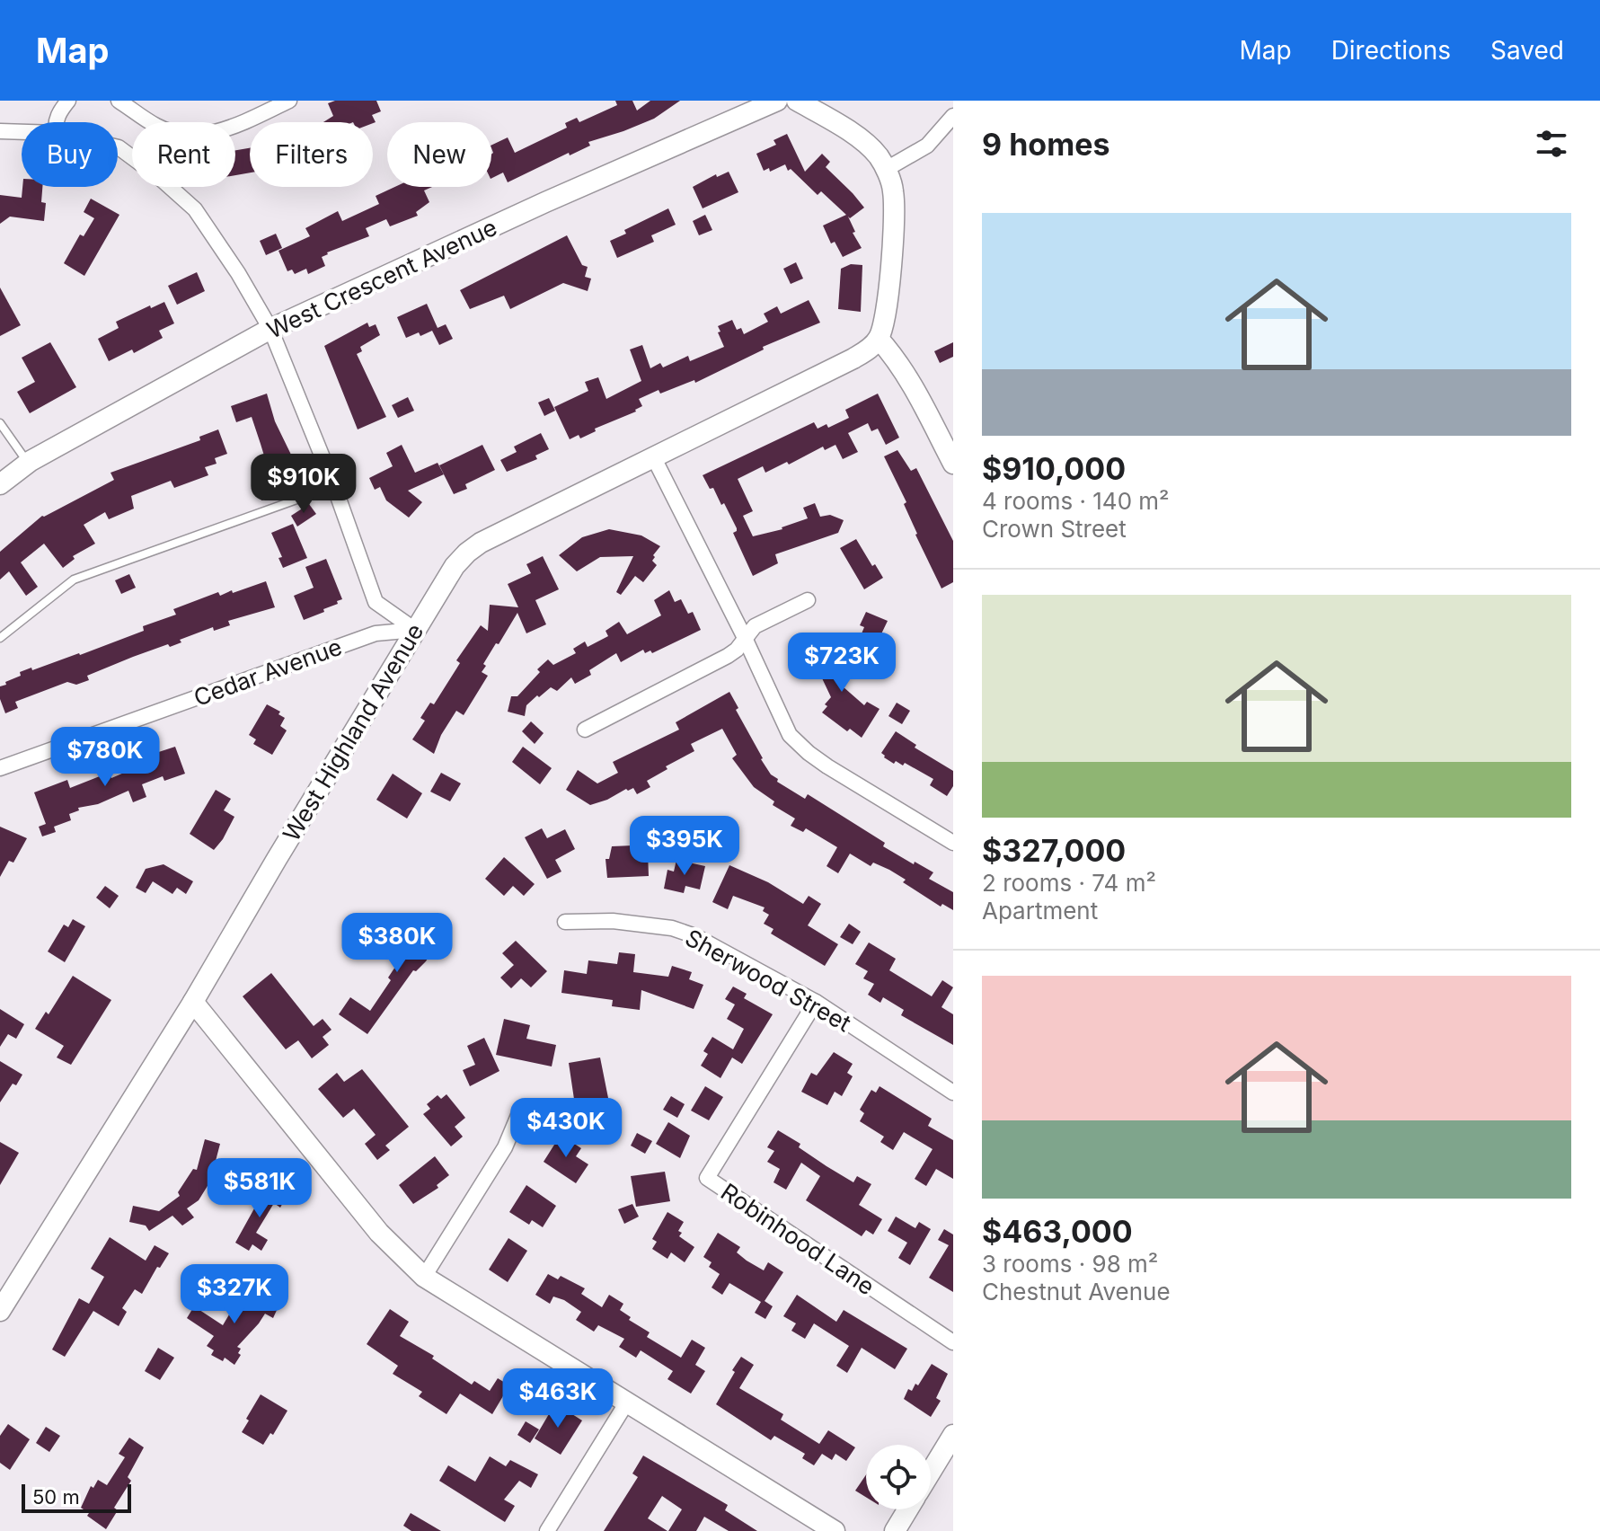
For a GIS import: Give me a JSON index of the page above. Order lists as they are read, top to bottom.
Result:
{
  "streets": {
    "street": [
      "West Crescent Avenue",
      "Cedar Avenue",
      "West Highland Avenue",
      "Sherwood Street",
      "Robinhood Lane"
    ]
  },
  "crossings": [
    ["Cedar Avenue", "West Highland Avenue"],
    ["Sherwood Street", "Robinhood Lane"]
  ],
  "scale_bar": "50 m",
  "page": {
    "header": "Map",
    "nav": ["Map", "Directions", "Saved"],
    "heading": "9 homes",
    "chip": [
      "Buy",
      "Rent",
      "Filters",
      "New"
    ],
    "list": [
      {
        "name": "$910,000",
        "note": "4 rooms · 140 m² · Crown Street"
      },
      {
        "name": "$327,000",
        "note": "2 rooms · 74 m² · Apartment"
      },
      {
        "name": "$463,000",
        "note": "3 rooms · 98 m² · Chestnut Avenue"
      }
    ],
    "price": [
      "$910K",
      "$723K",
      "$780K",
      "$395K",
      "$380K",
      "$430K",
      "$581K",
      "$327K",
      "$463K"
    ],
    "scale": "50 m"
  }
}
